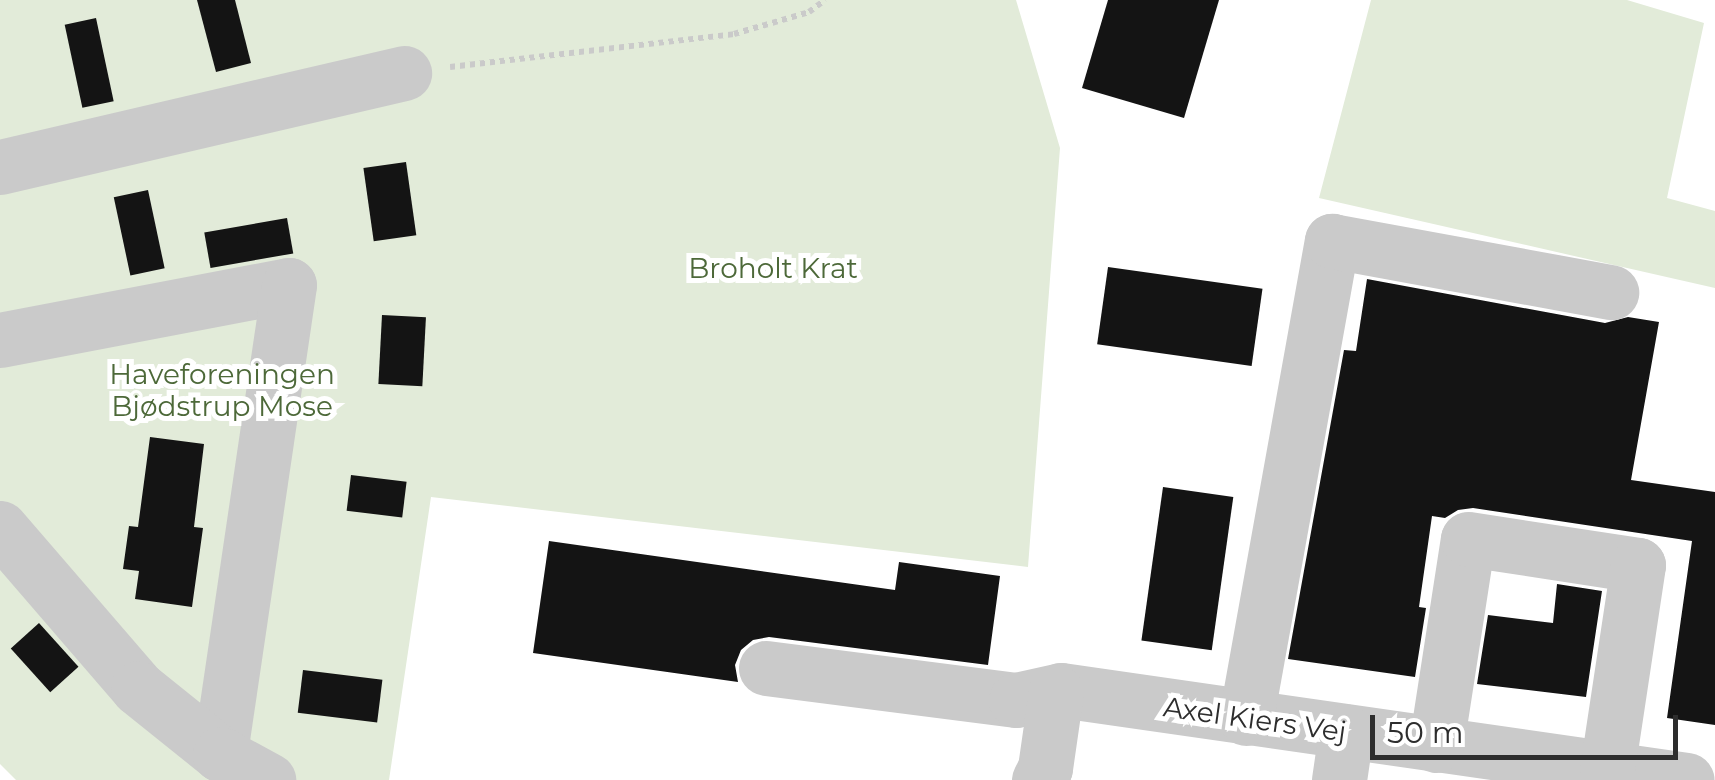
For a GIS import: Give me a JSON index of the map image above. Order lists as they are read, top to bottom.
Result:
{
  "streets": {
    "street": ["Axel Kiers Vej"]
  },
  "parks": ["Broholt Krat", "Haveforeningen Bjødstrup Mose"],
  "scale_bar": "50 m"
}
